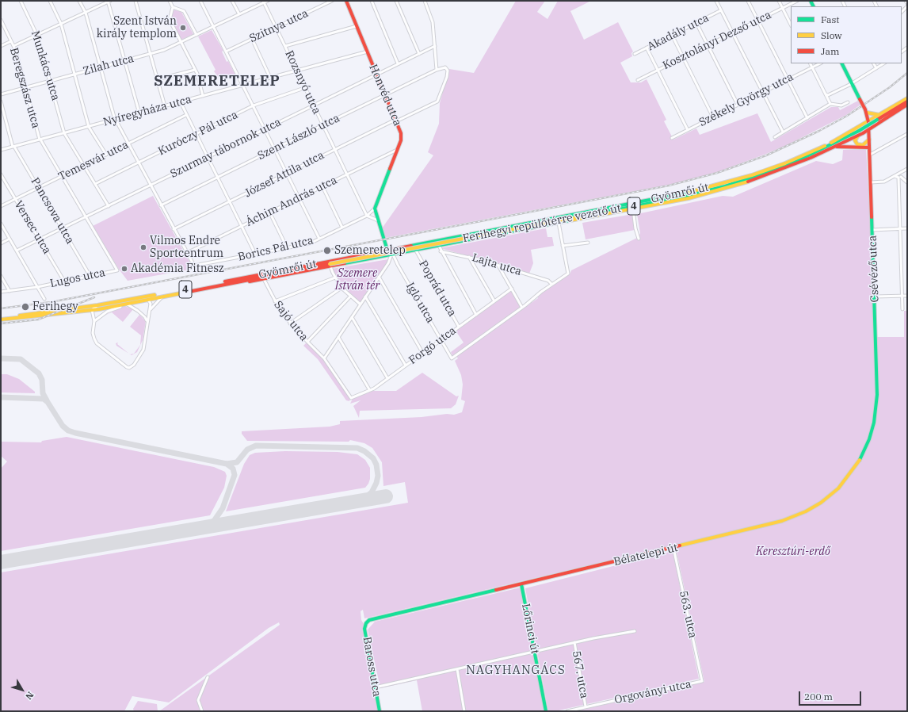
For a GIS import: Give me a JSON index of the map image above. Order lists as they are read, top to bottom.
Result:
{
  "streets": {
    "main road": [
      "Honvéd utca",
      "Gyömrői út",
      "4",
      "Ferihegyi repülőtérre vezető út",
      "Csévéző utca",
      "Bélatelepi út",
      "Lőrinci út",
      "Baross utca"
    ],
    "street": [
      "Szitnya utca",
      "Akadály utca",
      "Kosztolányi Dezső utca",
      "Zilah utca",
      "Munkács utca",
      "Rozsnyó utca",
      "Beregszász utca",
      "Székely György utca",
      "Nyíregyháza utca",
      "Kuróczy Pál utca",
      "Szent László utca",
      "Szurmay tábornok utca",
      "Temesvár utca",
      "József Attila utca",
      "Áchim András utca",
      "Pancsova utca",
      "Versec utca",
      "Borics Pál utca",
      "Lajta utca",
      "Lugos utca",
      "Poprád utca",
      "Igló utca",
      "Sajó utca",
      "Forgó utca",
      "563. utca",
      "567. utca",
      "Orgoványi utca"
    ]
  },
  "crossings": [
    ["Szitnya utca", "Rozsnyó utca"],
    ["Zilah utca", "Munkács utca"],
    ["Zilah utca", "Rozsnyó utca"],
    ["Zilah utca", "Beregszász utca"],
    ["Munkács utca", "Nyíregyháza utca"],
    ["Munkács utca", "Kuróczy Pál utca"],
    ["Munkács utca", "Szurmay tábornok utca"],
    ["Munkács utca", "Temesvár utca"],
    ["Rozsnyó utca", "Nyíregyháza utca"],
    ["Rozsnyó utca", "Kuróczy Pál utca"],
    ["Rozsnyó utca", "Szent László utca"],
    ["Rozsnyó utca", "Szurmay tábornok utca"],
    ["Rozsnyó utca", "József Attila utca"],
    ["Rozsnyó utca", "Áchim András utca"],
    ["Rozsnyó utca", "Borics Pál utca"],
    ["Beregszász utca", "Nyíregyháza utca"],
    ["Beregszász utca", "Szurmay tábornok utca"],
    ["Beregszász utca", "Temesvár utca"],
    ["Beregszász utca", "Lugos utca"],
    ["Honvéd utca", "Nyíregyháza utca"],
    ["Honvéd utca", "Szent László utca"],
    ["Honvéd utca", "Szurmay tábornok utca"],
    ["Honvéd utca", "József Attila utca"],
    ["Honvéd utca", "Áchim András utca"],
    ["Nyíregyháza utca", "Pancsova utca"],
    ["Szent László utca", "József Attila utca"],
    ["Szurmay tábornok utca", "Pancsova utca"],
    ["Szurmay tábornok utca", "Versec utca"],
    ["Temesvár utca", "Pancsova utca"],
    ["Temesvár utca", "Versec utca"],
    ["Gyömrői út", "Ferihegyi repülőtérre vezető út"],
    ["Gyömrői út", "Csévéző utca"],
    ["Gyömrői út", "Poprád utca"],
    ["Gyömrői út", "Igló utca"],
    ["Gyömrői út", "Sajó utca"],
    ["Áchim András utca", "Borics Pál utca"],
    ["Pancsova utca", "Lugos utca"],
    ["Versec utca", "Lugos utca"],
    ["Csévéző utca", "Bélatelepi út"],
    ["Poprád utca", "Forgó utca"],
    ["Igló utca", "Forgó utca"],
    ["Sajó utca", "Forgó utca"],
    ["Bélatelepi út", "563. utca"],
    ["Bélatelepi út", "Lőrinci út"],
    ["Bélatelepi út", "Baross utca"],
    ["563. utca", "Orgoványi utca"],
    ["567. utca", "Orgoványi utca"]
  ],
  "districts": ["SZEMERETELEP", "NAGYHANGÁCS"],
  "parks": ["Szemere István tér", "Keresztúri-erdő"],
  "places": [
    "Szent István király templom",
    "Vilmos Endre Sportcentrum",
    "Szemeretelep",
    "Akadémia Fitnesz",
    "Ferihegy"
  ],
  "legend": ["Fast", "Slow", "Jam"],
  "scale_bar": "200 m",
  "north": "bottom right"
}
